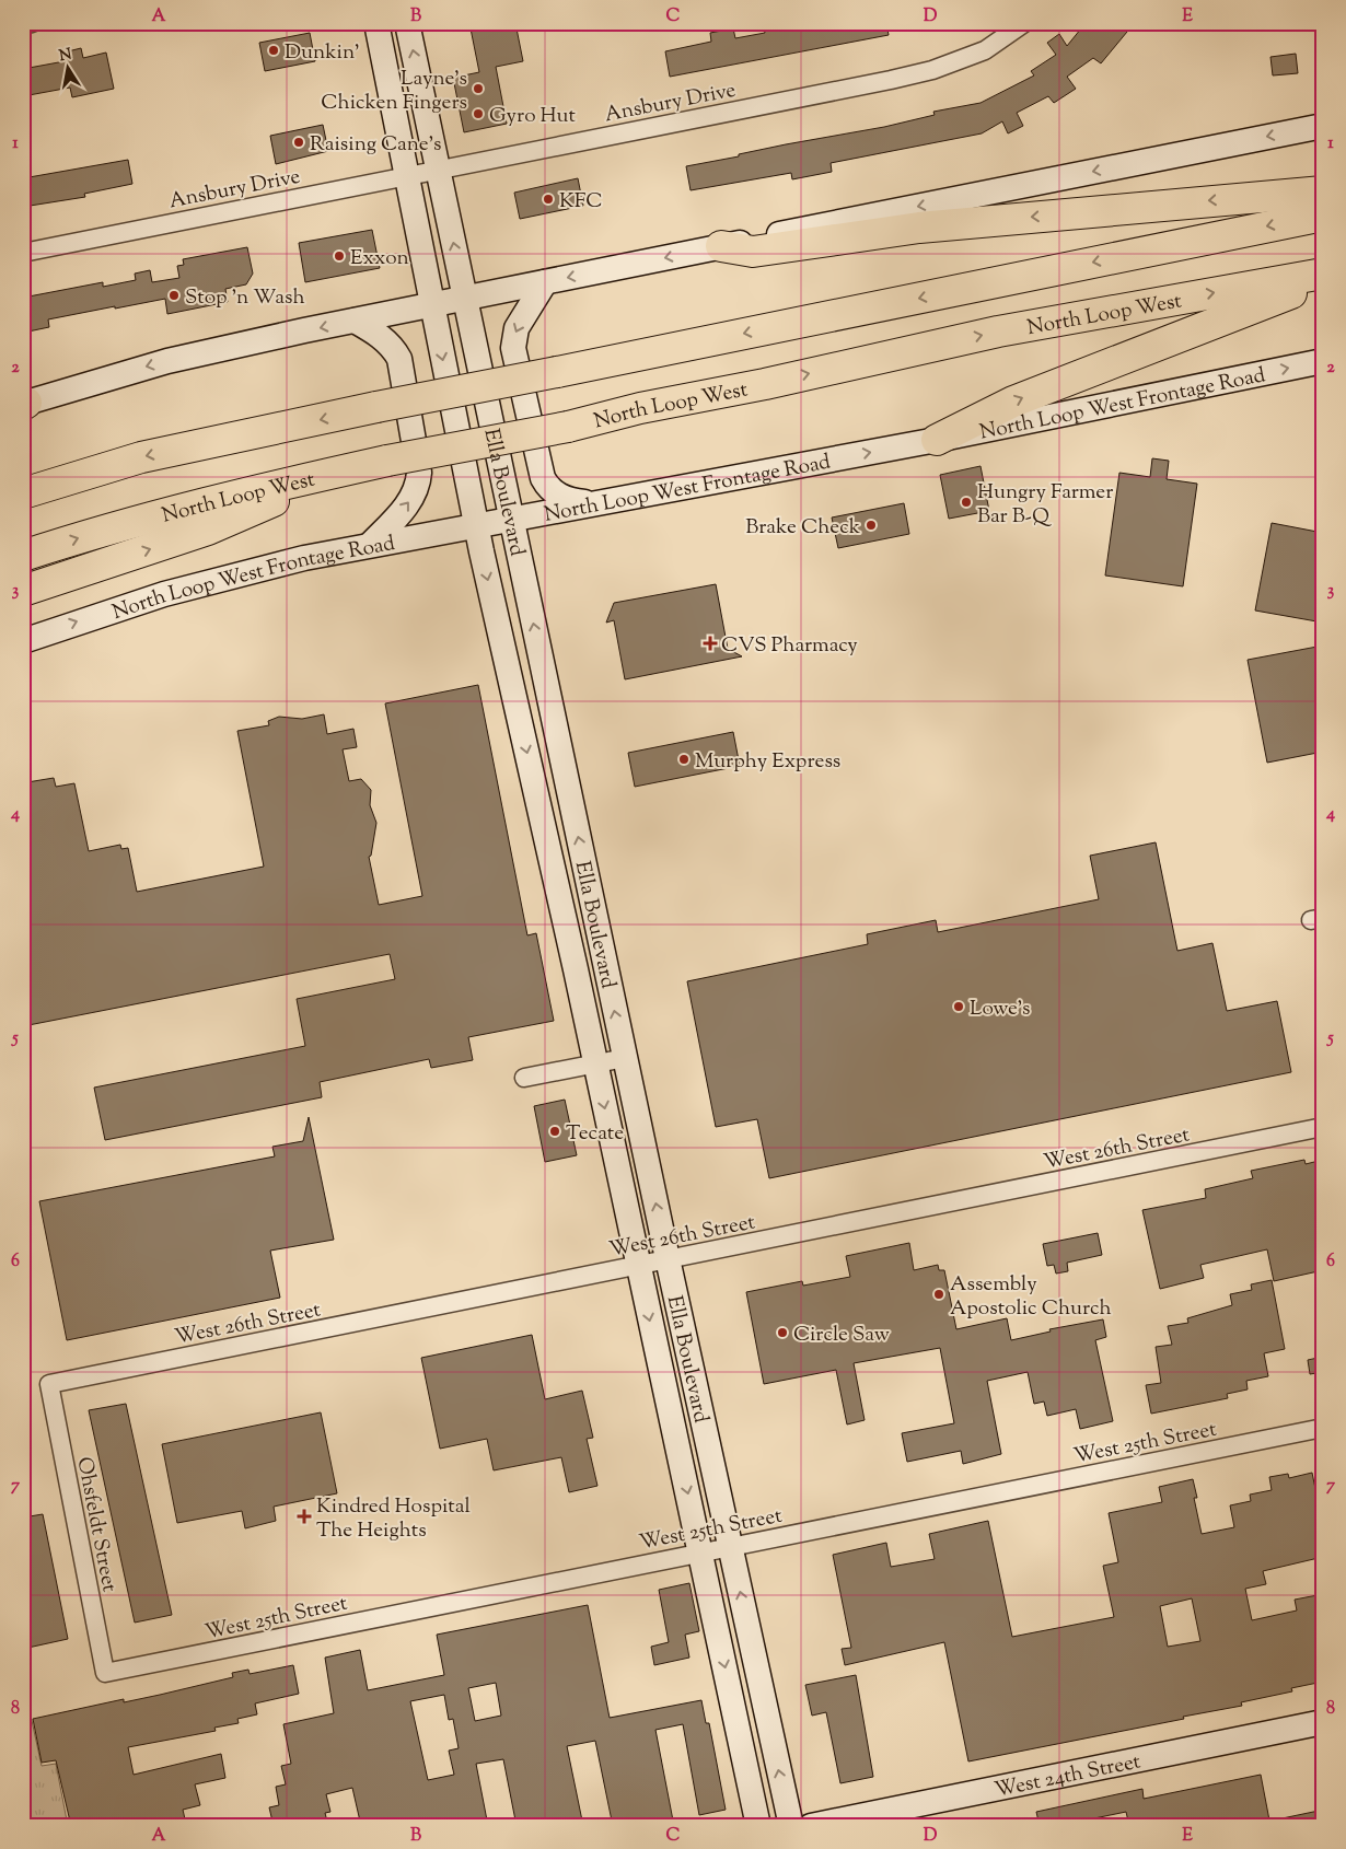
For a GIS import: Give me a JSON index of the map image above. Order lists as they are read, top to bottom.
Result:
{
  "streets": {
    "highway": ["North Loop West"],
    "main road": ["North Loop West Frontage Road", "Ella Boulevard", "West 24th Street"],
    "street": [
      "Ansbury Drive",
      "West 26th Street",
      "West 25th Street",
      "Ohsfeldt Street"
    ]
  },
  "crossings": [
    ["Ansbury Drive", "Ella Boulevard"],
    ["North Loop West Frontage Road", "Ella Boulevard"],
    ["Ella Boulevard", "West 26th Street"],
    ["Ella Boulevard", "West 25th Street"],
    ["West 26th Street", "Ohsfeldt Street"],
    ["West 25th Street", "Ohsfeldt Street"]
  ],
  "one_way": ["North Loop West Frontage Road"],
  "places": {
    "other": [
      "Dunkin'",
      "Layne's Chicken Fingers",
      "Gyro Hut",
      "Raising Cane's",
      "KFC",
      "Exxon",
      "Stop 'n Wash",
      "Hungry Farmer Bar B-Q",
      "Brake Check",
      "Murphy Express",
      "Lowe's",
      "Tecate",
      "Assembly Apostolic Church",
      "Circle Saw"
    ],
    "health": ["CVS Pharmacy", "Kindred Hospital The Heights"]
  },
  "north": "top",
  "grid": {
    "columns": [
      "A",
      "B",
      "C",
      "D",
      "E"
    ],
    "rows": [
      "1",
      "2",
      "3",
      "4",
      "5",
      "6",
      "7",
      "8"
    ]
  }
}
